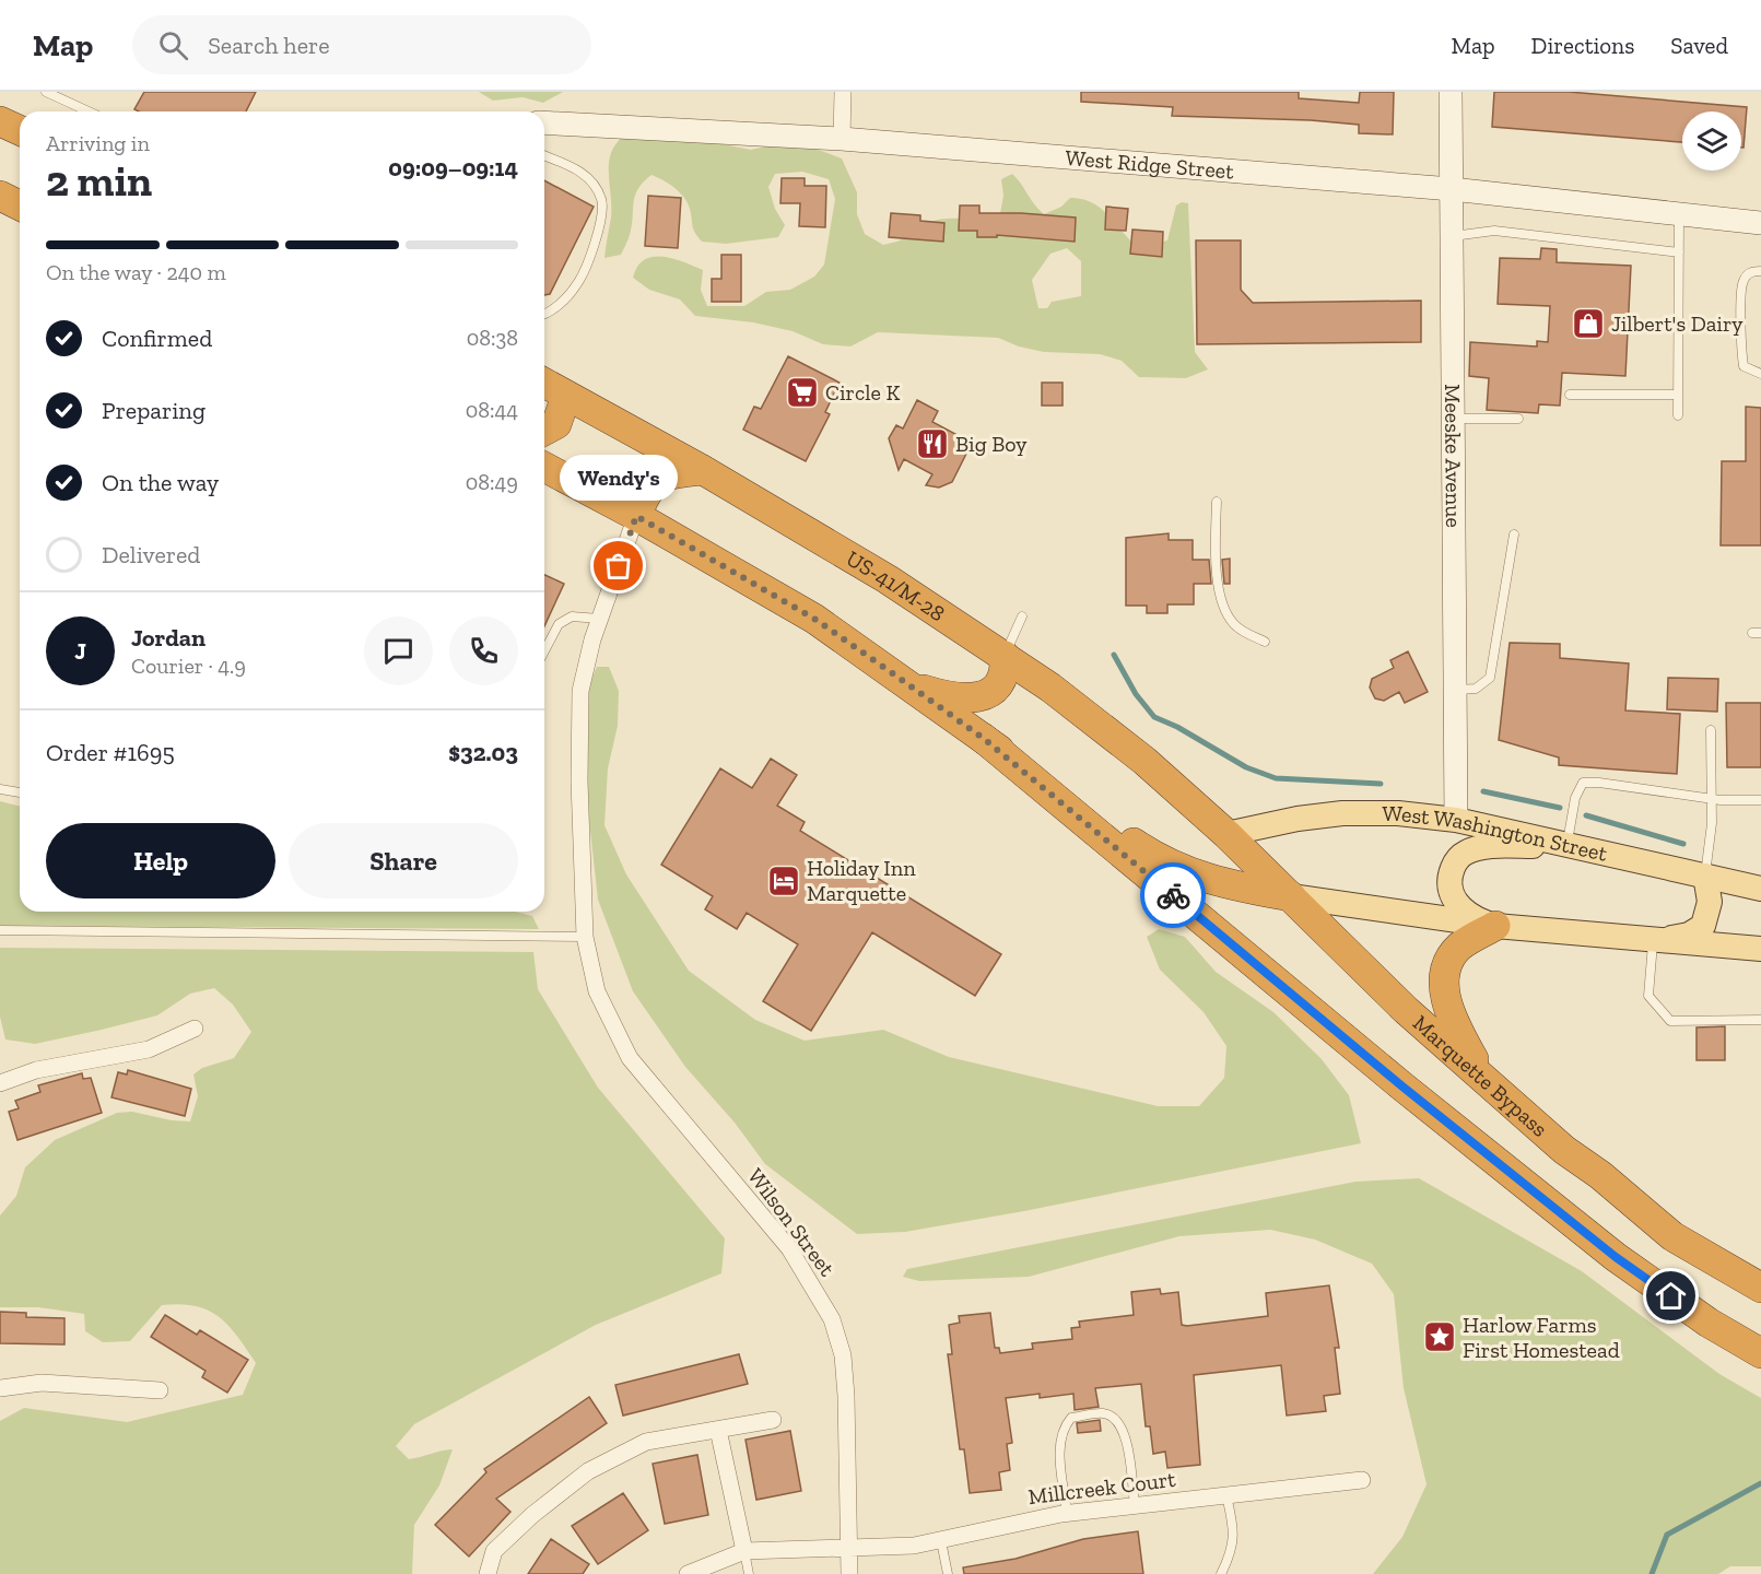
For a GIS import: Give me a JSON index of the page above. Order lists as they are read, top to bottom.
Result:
{
  "streets": {
    "highway": ["US-41/M-28", "Marquette Bypass"],
    "main road": ["West Washington Street"],
    "street": [
      "West Ridge Street",
      "Meeske Avenue",
      "Wilson Street",
      "Millcreek Court"
    ]
  },
  "crossings": [
    ["West Ridge Street", "Meeske Avenue"],
    ["Meeske Avenue", "West Washington Street"],
    ["US-41/M-28", "West Washington Street"],
    ["US-41/M-28", "Marquette Bypass"],
    ["West Washington Street", "Marquette Bypass"],
    ["Wilson Street", "Millcreek Court"]
  ],
  "places": {
    "shop": ["Jilbert's Dairy"],
    "supermarket": ["Circle K"],
    "restaurant": ["Big Boy"],
    "other": ["Wendy's"],
    "hotel": ["Holiday Inn Marquette"],
    "place": ["Harlow Farms First Homestead"]
  },
  "page": {
    "header": "Map",
    "search": "Search here",
    "nav": ["Map", "Directions", "Saved"],
    "heading": ["2 min", "Arriving in", "09:09–09:14"],
    "panel": [
      "Jordan",
      "Courier · 4.9",
      "Order #1695",
      "$32.03"
    ],
    "bar": "On the way · 240 m",
    "list": [
      ["Confirmed", "08:38"],
      ["Preparing", "08:44"],
      ["On the way", "08:49"],
      "Delivered"
    ],
    "bubble": "Wendy's",
    "round": "J",
    "buttons": ["Help", "Share"]
  }
}
